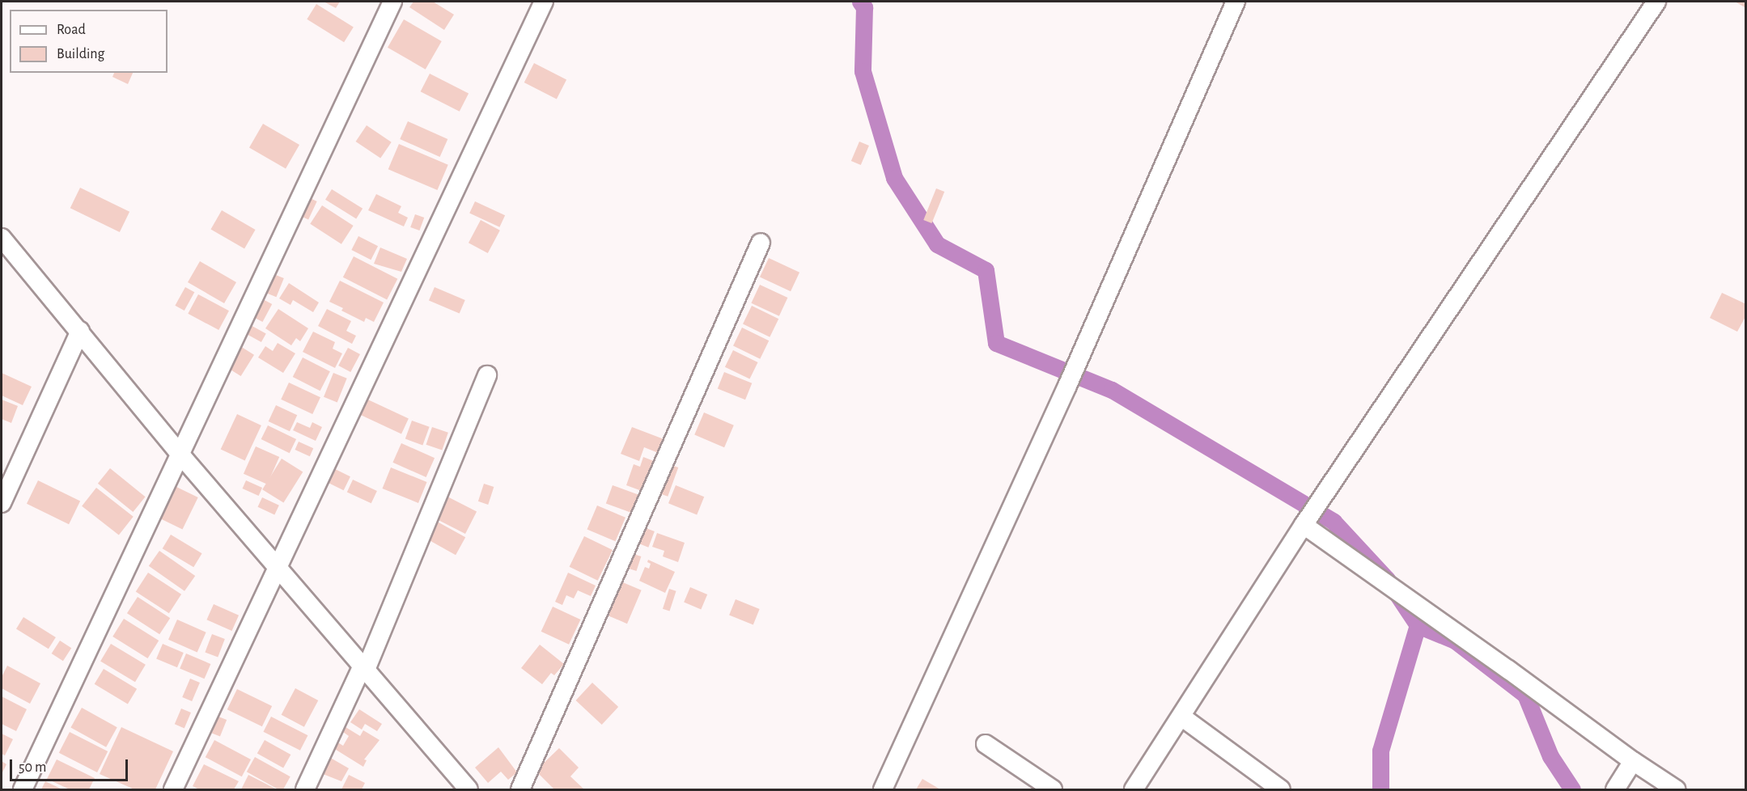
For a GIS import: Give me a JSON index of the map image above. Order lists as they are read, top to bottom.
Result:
{
  "legend": ["Road", "Building"],
  "scale_bar": "50 m"
}
